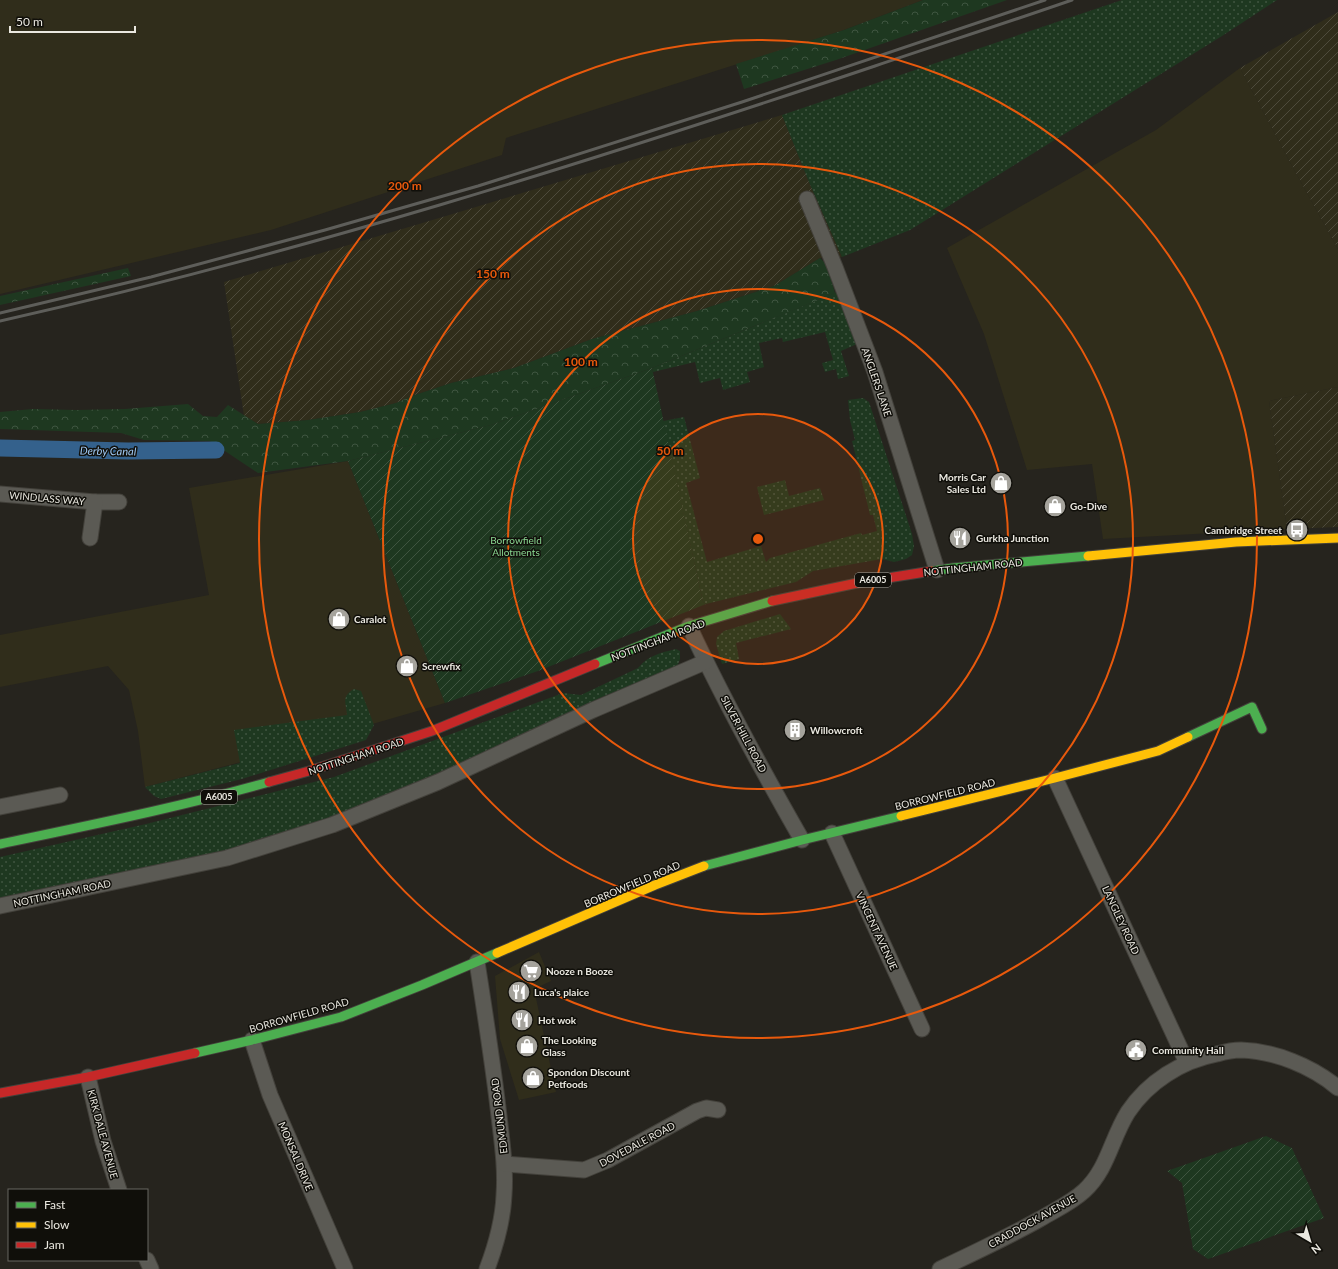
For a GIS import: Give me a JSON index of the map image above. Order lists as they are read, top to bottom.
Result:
{
  "streets": {
    "main road": ["NOTTINGHAM ROAD", "A6005", "BORROWFIELD ROAD"],
    "street": [
      "ANGLERS LANE",
      "WINDLASS WAY",
      "SILVER HILL ROAD",
      "LANGLEY ROAD",
      "VINCENT AVENUE",
      "EDMUND ROAD",
      "KIRK DALE AVENUE",
      "DOVEDALE ROAD",
      "MONSAL DRIVE",
      "CRADDOCK AVENUE"
    ]
  },
  "crossings": [
    ["ANGLERS LANE", "NOTTINGHAM ROAD"],
    ["NOTTINGHAM ROAD", "SILVER HILL ROAD"],
    ["SILVER HILL ROAD", "BORROWFIELD ROAD"],
    ["BORROWFIELD ROAD", "LANGLEY ROAD"],
    ["BORROWFIELD ROAD", "VINCENT AVENUE"],
    ["BORROWFIELD ROAD", "EDMUND ROAD"],
    ["BORROWFIELD ROAD", "KIRK DALE AVENUE"],
    ["BORROWFIELD ROAD", "MONSAL DRIVE"],
    ["LANGLEY ROAD", "CRADDOCK AVENUE"],
    ["EDMUND ROAD", "DOVEDALE ROAD"]
  ],
  "water": ["Derby Canal"],
  "parks": ["Borrowfield Allotments"],
  "places": {
    "shop": [
      "Morris Car Sales Ltd",
      "Go-Dive",
      "Caralot",
      "Screwfix",
      "The Looking Glass",
      "Spondon Discount Petfoods"
    ],
    "bus stop": ["Cambridge Street"],
    "restaurant": ["Gurkha Junction", "Luca's plaice", "Hot wok"],
    "building": ["Willowcroft"],
    "supermarket": ["Nooze n Booze"],
    "public building": ["Community Hall"]
  },
  "legend": ["Fast", "Slow", "Jam"],
  "scale_bar": "50 m",
  "north": "bottom right",
  "rings": [
    "200 m",
    "150 m",
    "100 m",
    "50 m"
  ]
}
